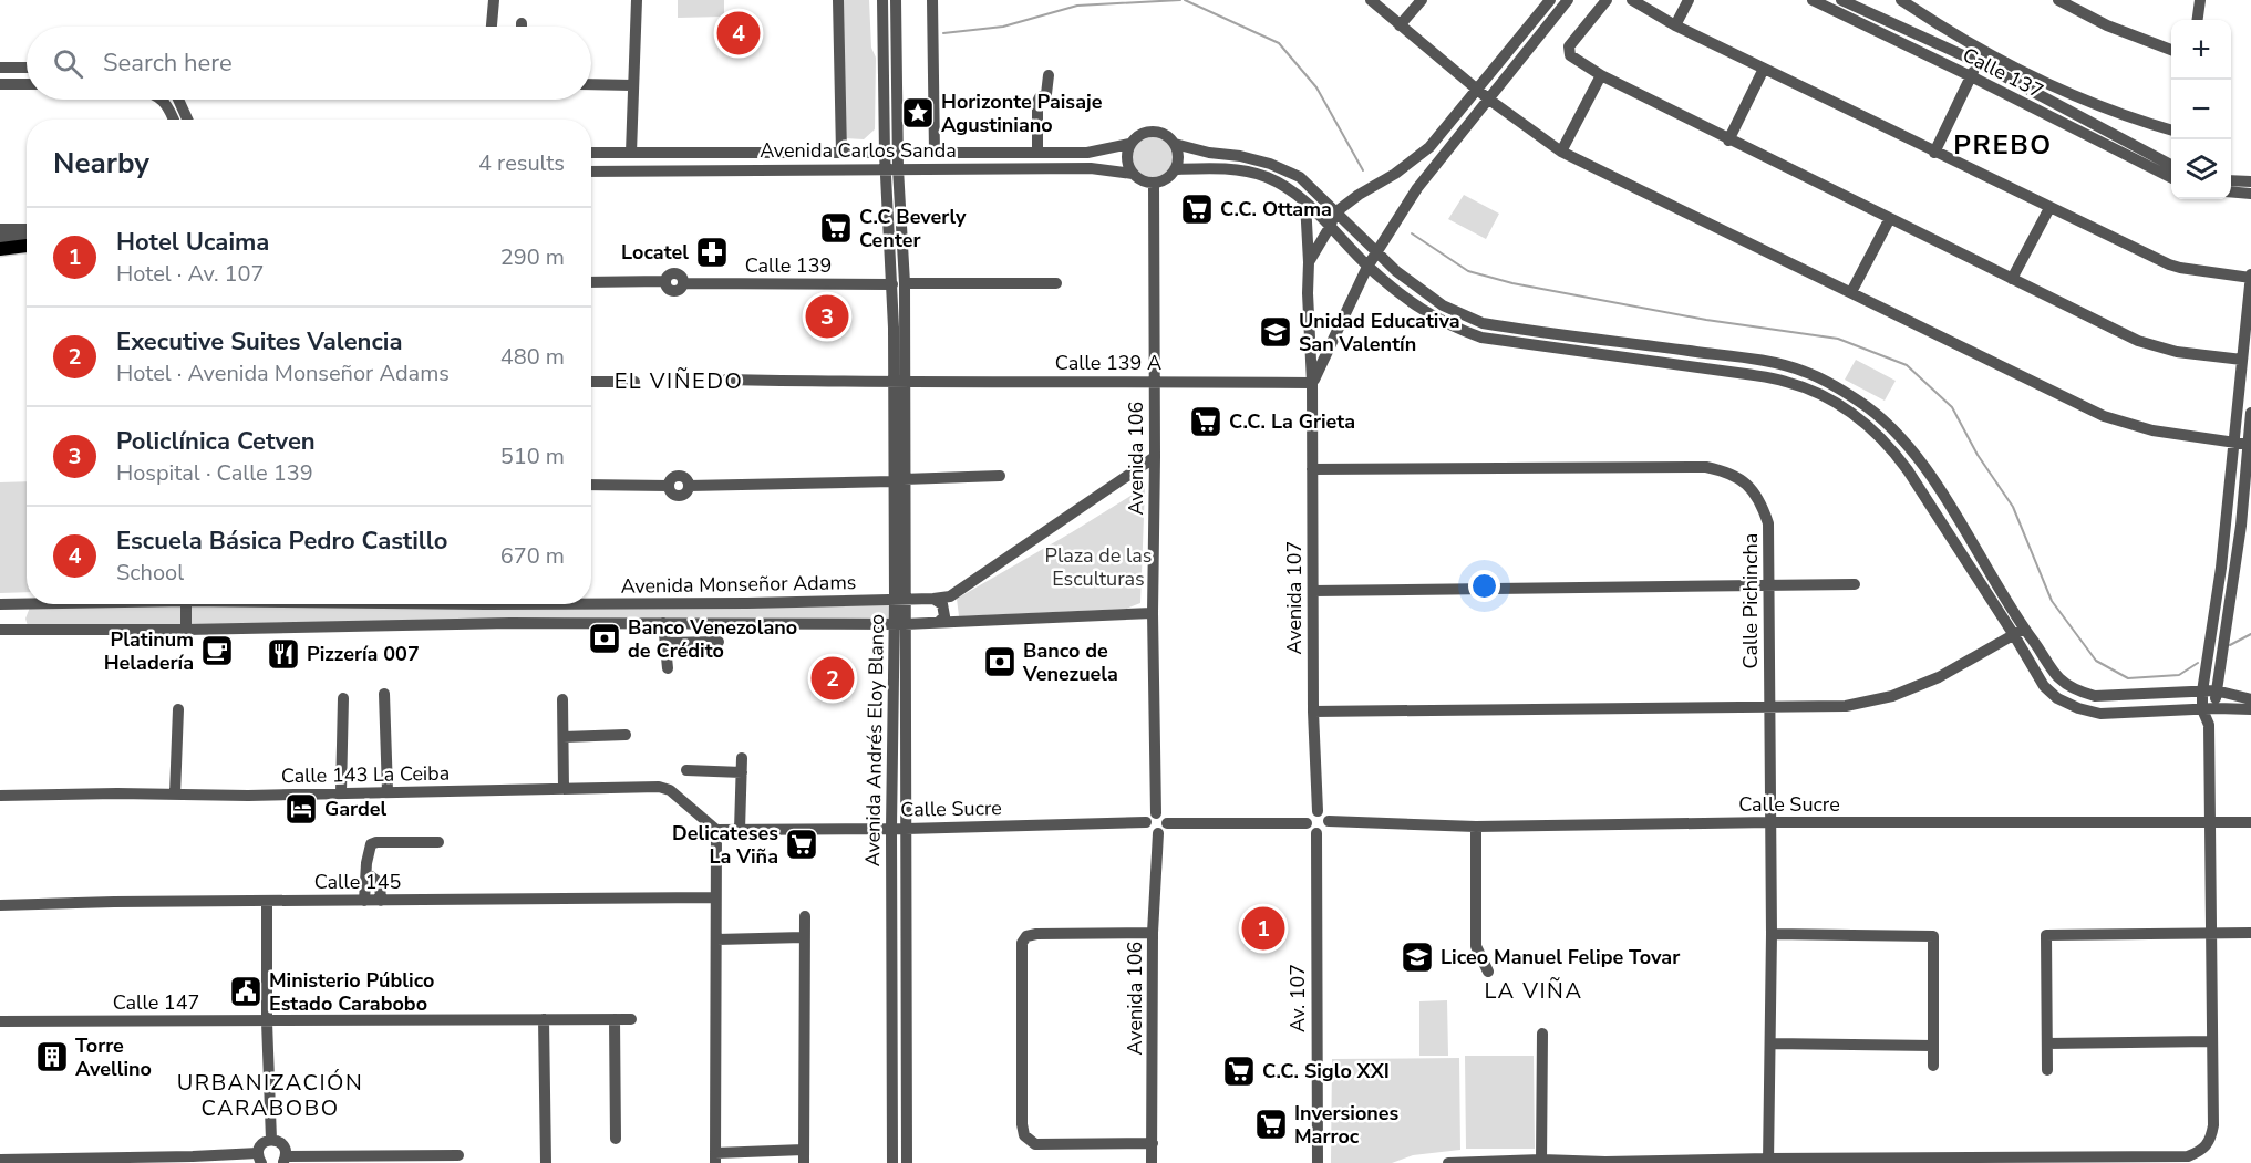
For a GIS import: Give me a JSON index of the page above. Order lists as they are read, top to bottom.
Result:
{
  "streets": {
    "street": [
      "Calle 137",
      "Avenida Carlos Sanda",
      "Calle 139",
      "Calle 139 A",
      "Avenida 106",
      "Avenida Monseñor Adams",
      "Avenida 107",
      "Calle Pichincha",
      "Avenida Andrés Eloy Blanco",
      "Calle 143 La Ceiba",
      "Calle Sucre",
      "Calle 145",
      "Av. 107",
      "Calle 147"
    ]
  },
  "crossings": [
    ["Avenida Carlos Sanda", "Avenida 106"],
    ["Avenida Carlos Sanda", "Avenida Andrés Eloy Blanco"],
    ["Calle 139", "Avenida Andrés Eloy Blanco"],
    ["Calle 139 A", "Avenida 106"],
    ["Calle 139 A", "Avenida 107"],
    ["Calle 139 A", "Avenida Andrés Eloy Blanco"],
    ["Avenida 106", "Avenida Monseñor Adams"],
    ["Avenida 106", "Calle Sucre"],
    ["Avenida Monseñor Adams", "Avenida Andrés Eloy Blanco"],
    ["Avenida 107", "Calle Pichincha"],
    ["Avenida 107", "Calle Sucre"],
    ["Avenida 107", "Av. 107"],
    ["Calle Pichincha", "Calle Sucre"],
    ["Avenida Andrés Eloy Blanco", "Calle Sucre"],
    ["Calle 143 La Ceiba", "Calle Sucre"],
    ["Calle Sucre", "Av. 107"]
  ],
  "districts": [
    "PREBO",
    "EL VIÑEDO",
    "LA VIÑA",
    "URBANIZACIÓN CARABOBO"
  ],
  "parks": ["Plaza de las Esculturas"],
  "places": {
    "place": ["Horizonte Paisaje Agustiniano"],
    "supermarket": [
      "C.C. Ottama",
      "C.C Beverly Center",
      "C.C. La Grieta",
      "Delicateses La Viña",
      "C.C. Siglo XXI",
      "Inversiones Marroc"
    ],
    "pharmacy": ["Locatel"],
    "school or university": ["Unidad Educativa San Valentín", "Liceo Manuel Felipe Tovar"],
    "bank": ["Banco Venezolano de Crédito", "Banco de Venezuela"],
    "cafe": ["Platinum Heladería"],
    "restaurant": ["Pizzería 007"],
    "hotel": ["Gardel"],
    "public building": ["Ministerio Público Estado Carabobo"],
    "building": ["Torre Avellino"]
  },
  "page": {
    "pins": [
      "4",
      "3",
      "2",
      "1"
    ],
    "map_buttons": ["+", "−"],
    "search": "Search here",
    "heading": ["Nearby", "4 results"],
    "list": [
      {
        "mark": "1",
        "name": "Hotel Ucaima",
        "note": "Hotel · Av. 107",
        "value": "290 m"
      },
      {
        "mark": "2",
        "name": "Executive Suites Valencia",
        "note": "Hotel · Avenida Monseñor Adams",
        "value": "480 m"
      },
      {
        "mark": "3",
        "name": "Policlínica Cetven",
        "note": "Hospital · Calle 139",
        "value": "510 m"
      },
      {
        "mark": "4",
        "name": "Escuela Básica Pedro Castillo",
        "note": "School",
        "value": "670 m"
      }
    ]
  }
}
